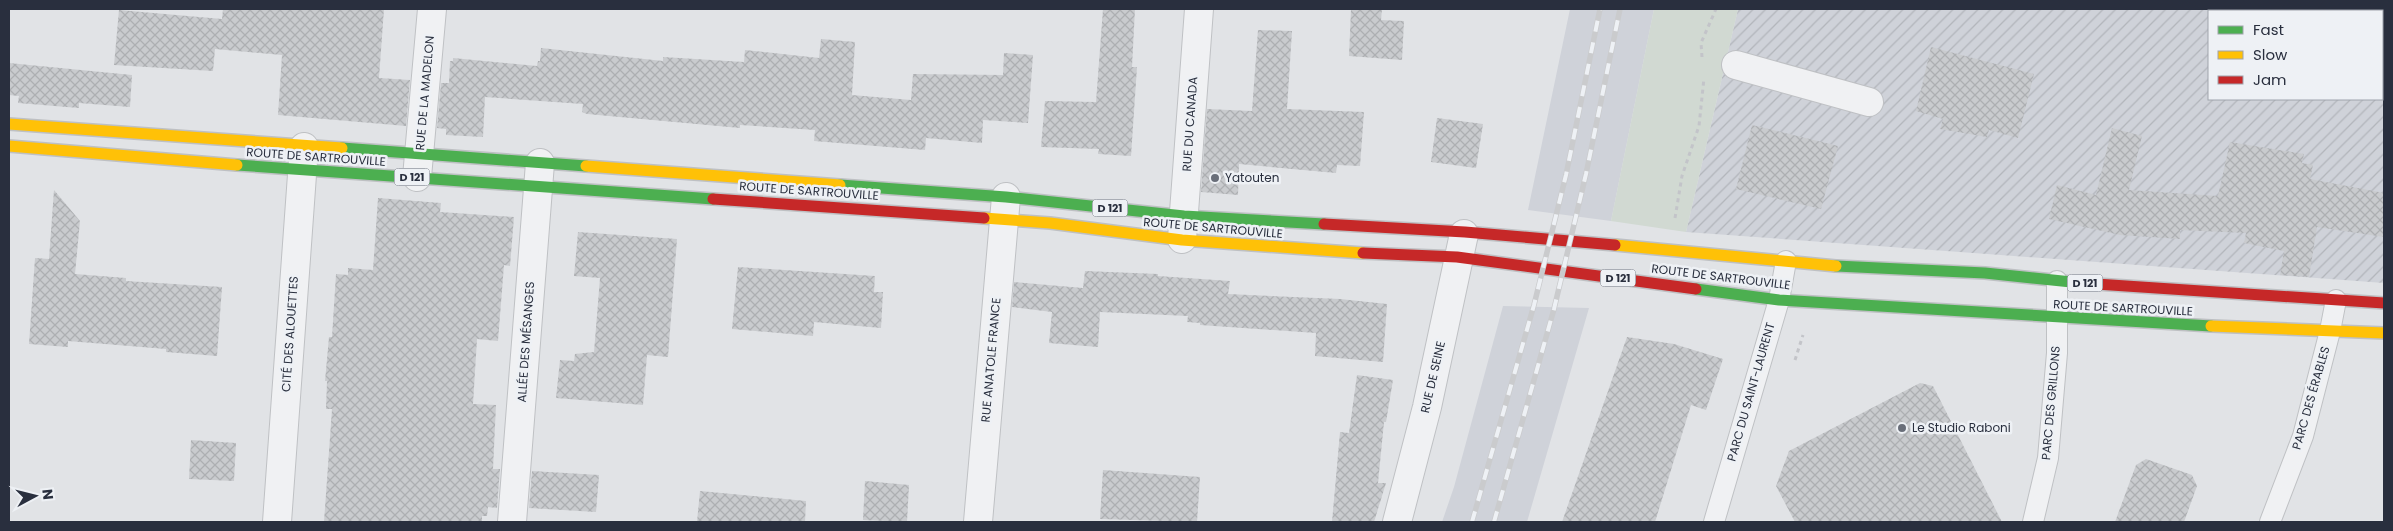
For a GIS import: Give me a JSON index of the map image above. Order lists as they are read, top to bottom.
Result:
{
  "streets": {
    "main road": ["ROUTE DE SARTROUVILLE", "D 121"],
    "street": [
      "RUE DE LA MADELON",
      "RUE DU CANADA",
      "CITÉ DES ALOUETTES",
      "ALLÉE DES MÉSANGES",
      "RUE ANATOLE FRANCE",
      "RUE DE SEINE"
    ],
    "lane": ["PARC DU SAINT-LAURENT", "PARC DES ÉRABLES", "PARC DES GRILLONS"]
  },
  "crossings": [
    ["RUE DE LA MADELON", "ROUTE DE SARTROUVILLE"],
    ["RUE DU CANADA", "ROUTE DE SARTROUVILLE"],
    ["ROUTE DE SARTROUVILLE", "CITÉ DES ALOUETTES"],
    ["ROUTE DE SARTROUVILLE", "ALLÉE DES MÉSANGES"],
    ["ROUTE DE SARTROUVILLE", "RUE ANATOLE FRANCE"],
    ["ROUTE DE SARTROUVILLE", "RUE DE SEINE"],
    ["ROUTE DE SARTROUVILLE", "PARC DU SAINT-LAURENT"],
    ["ROUTE DE SARTROUVILLE", "PARC DES ÉRABLES"],
    ["ROUTE DE SARTROUVILLE", "PARC DES GRILLONS"]
  ],
  "places": ["Yatouten", "Le Studio Raboni"],
  "legend": ["Fast", "Slow", "Jam"],
  "north": "right"
}
